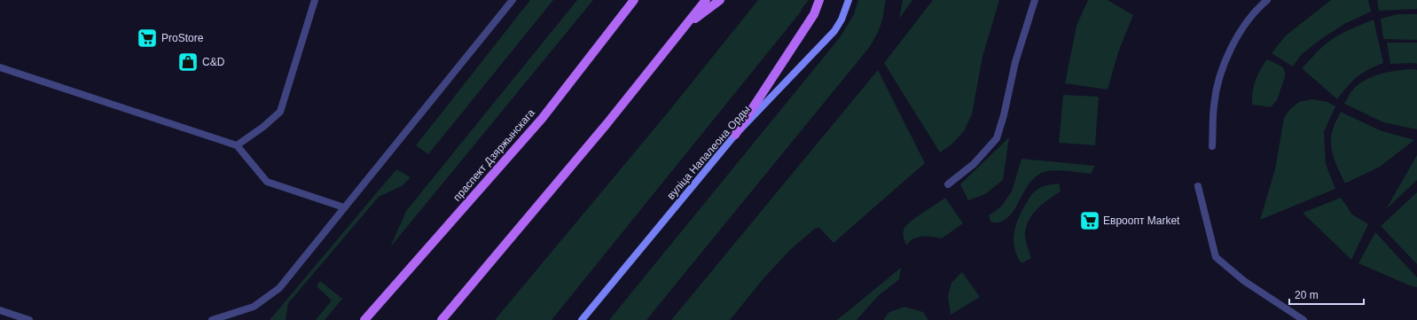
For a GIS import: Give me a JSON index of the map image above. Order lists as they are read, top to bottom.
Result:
{
  "streets": {
    "main road": ["праспект Дзяржынскага"],
    "street": ["вуліца Напалеона Орды"]
  },
  "places": {
    "supermarket": ["ProStore", "Евроопт Market"],
    "shop": ["C&D"]
  },
  "scale_bar": "20 m"
}
